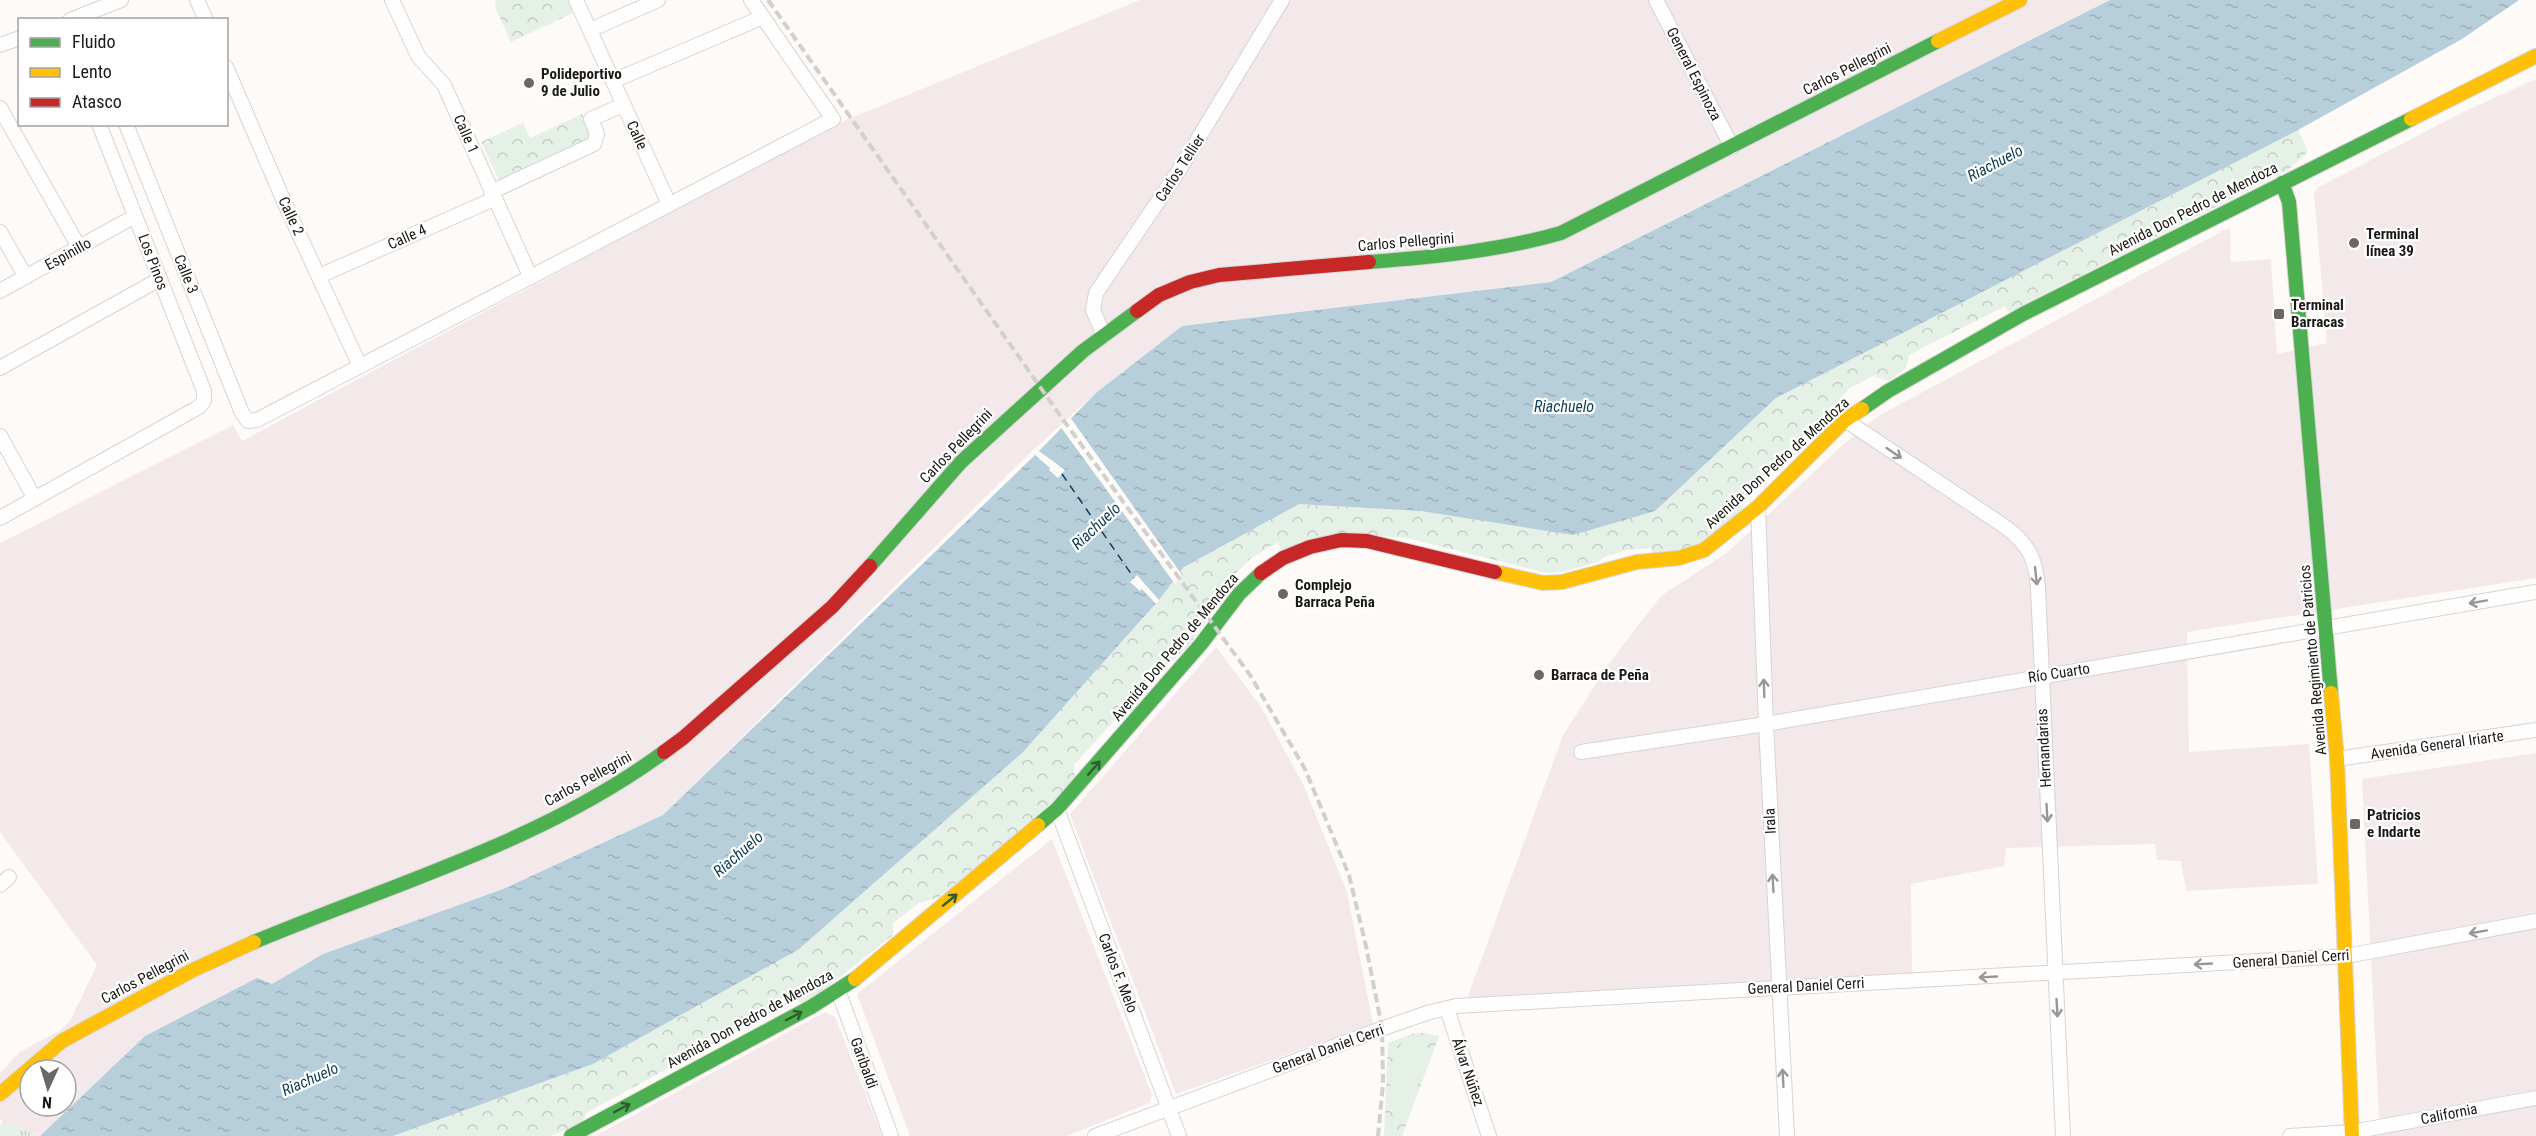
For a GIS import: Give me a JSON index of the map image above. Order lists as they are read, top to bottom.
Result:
{
  "streets": {
    "main road": ["Carlos Pellegrini", "Avenida Don Pedro de Mendoza", "Avenida Regimiento de Patricios"],
    "street": [
      "General Espinoza",
      "Calle 1",
      "Calle",
      "Carlos Tellier",
      "Calle 2",
      "Calle 4",
      "Espinillo",
      "Los Pinos",
      "Calle 3",
      "Río Cuarto",
      "Avenida General Iriarte",
      "Hernandarias",
      "Irala",
      "General Daniel Cerri",
      "Carlos F. Melo",
      "Garibaldi",
      "Álvar Núñez",
      "California"
    ]
  },
  "crossings": [
    ["Carlos Pellegrini", "General Espinoza"],
    ["Carlos Pellegrini", "Carlos Tellier"],
    ["Calle 1", "Calle 4"],
    ["Calle", "Calle 4"],
    ["Avenida Don Pedro de Mendoza", "Avenida Regimiento de Patricios"],
    ["Avenida Don Pedro de Mendoza", "Hernandarias"],
    ["Avenida Don Pedro de Mendoza", "Irala"],
    ["Avenida Don Pedro de Mendoza", "Carlos F. Melo"],
    ["Avenida Don Pedro de Mendoza", "Garibaldi"],
    ["Calle 2", "Calle 4"],
    ["Calle 2", "Calle 3"],
    ["Espinillo", "Los Pinos"],
    ["Avenida Regimiento de Patricios", "Río Cuarto"],
    ["Avenida Regimiento de Patricios", "Avenida General Iriarte"],
    ["Avenida Regimiento de Patricios", "General Daniel Cerri"],
    ["Avenida Regimiento de Patricios", "California"],
    ["Río Cuarto", "Hernandarias"],
    ["Río Cuarto", "Irala"],
    ["Hernandarias", "General Daniel Cerri"],
    ["Irala", "General Daniel Cerri"],
    ["General Daniel Cerri", "Carlos F. Melo"],
    ["General Daniel Cerri", "Álvar Núñez"]
  ],
  "one_way": [
    "Avenida Don Pedro de Mendoza",
    "Hernandarias",
    "Irala",
    "General Daniel Cerri"
  ],
  "water": ["Riachuelo"],
  "places": {
    "other": [
      "Polideportivo 9 de Julio",
      "Terminal línea 39",
      "Complejo Barraca Peña",
      "Barraca de Peña"
    ],
    "transit": ["Terminal Barracas", "Patricios e Indarte"]
  },
  "legend": ["Fluido", "Lento", "Atasco"],
  "north": "bottom"
}
